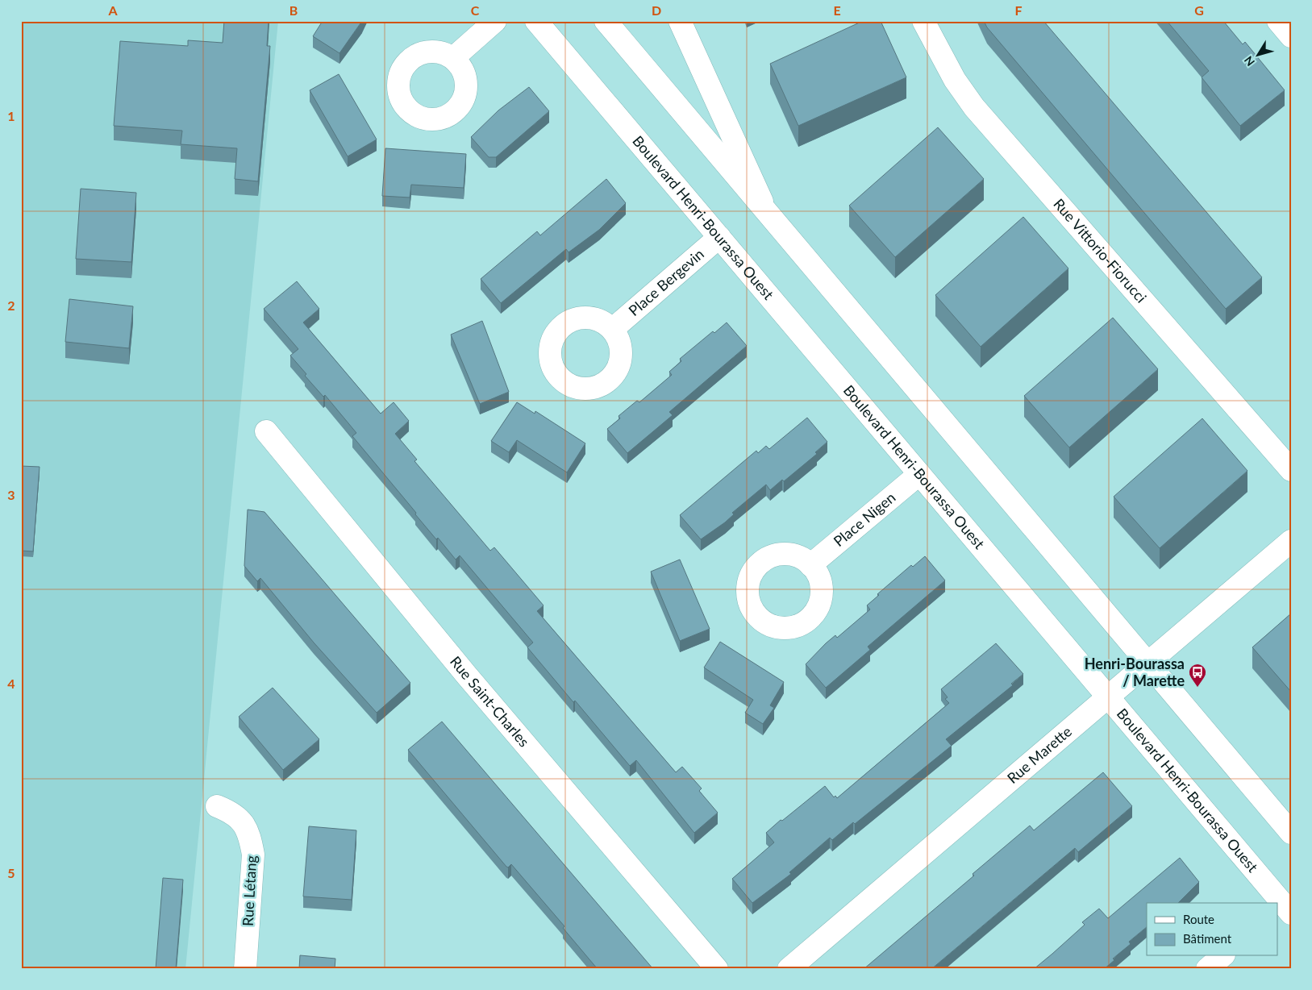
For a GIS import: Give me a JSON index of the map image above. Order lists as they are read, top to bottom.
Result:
{
  "streets": {
    "street": [
      "Boulevard Henri-Bourassa Ouest",
      "Rue Vittorio-Fiorucci",
      "Place Bergevin",
      "Place Nigen",
      "Rue Saint-Charles",
      "Rue Marette",
      "Rue Létang"
    ]
  },
  "crossings": [
    ["Boulevard Henri-Bourassa Ouest", "Place Bergevin"],
    ["Boulevard Henri-Bourassa Ouest", "Place Nigen"],
    ["Boulevard Henri-Bourassa Ouest", "Rue Marette"]
  ],
  "places": {
    "bus stop": ["Henri-Bourassa / Marette"]
  },
  "legend": ["Route", "Bâtiment"],
  "north": "bottom left",
  "grid": {
    "columns": [
      "A",
      "B",
      "C",
      "D",
      "E",
      "F",
      "G"
    ],
    "rows": [
      "1",
      "2",
      "3",
      "4",
      "5"
    ]
  }
}
